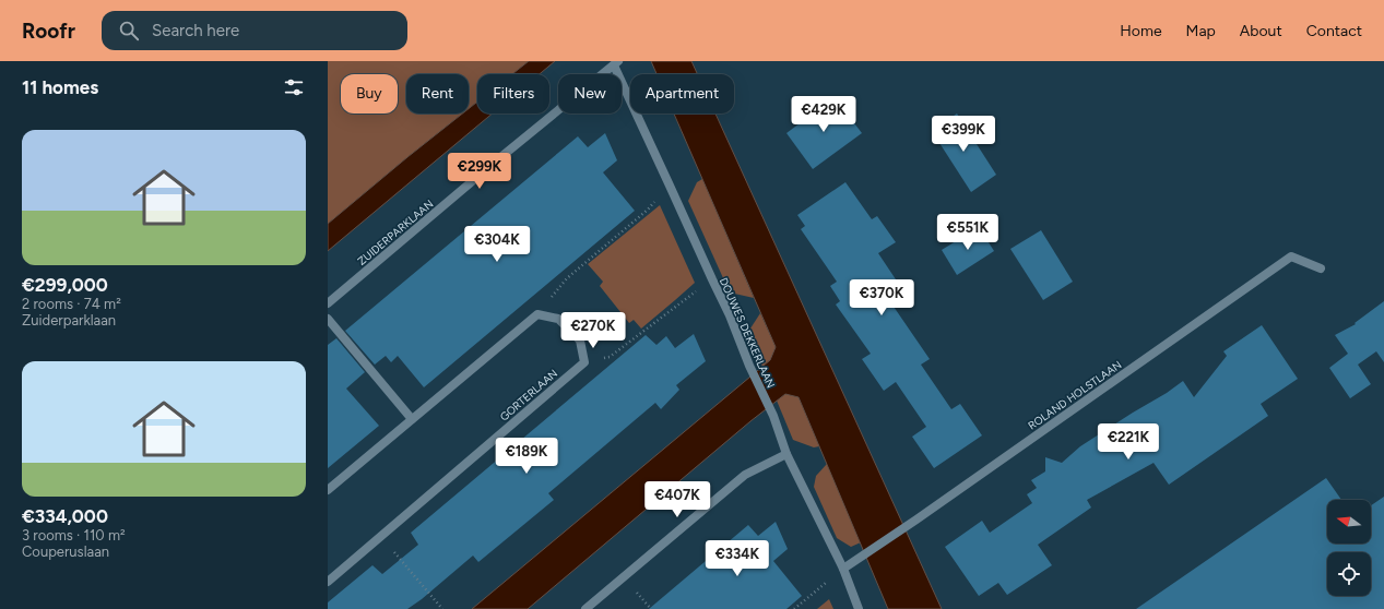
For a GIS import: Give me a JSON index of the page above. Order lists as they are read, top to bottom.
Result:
{
  "streets": {
    "street": [
      "ZUIDERPARKLAAN",
      "DOUWES DEKKERLAAN",
      "GORTERLAAN",
      "ROLAND HOLSTLAAN"
    ]
  },
  "crossings": [
    ["ZUIDERPARKLAAN", "DOUWES DEKKERLAAN"],
    ["DOUWES DEKKERLAAN", "ROLAND HOLSTLAAN"]
  ],
  "north": "left",
  "page": {
    "header": "Roofr",
    "search": "Search here",
    "nav": [
      "Home",
      "Map",
      "About",
      "Contact"
    ],
    "heading": "11 homes",
    "chip": [
      "Buy",
      "Rent",
      "Filters",
      "New",
      "Apartment"
    ],
    "price": [
      "€429K",
      "€399K",
      "€299K",
      "€551K",
      "€304K",
      "€370K",
      "€270K",
      "€221K",
      "€189K",
      "€407K",
      "€334K"
    ],
    "list": [
      {
        "name": "€299,000",
        "note": "2 rooms · 74 m² · Zuiderparklaan"
      },
      {
        "name": "€334,000",
        "note": "3 rooms · 110 m² · Couperuslaan"
      }
    ]
  }
}
